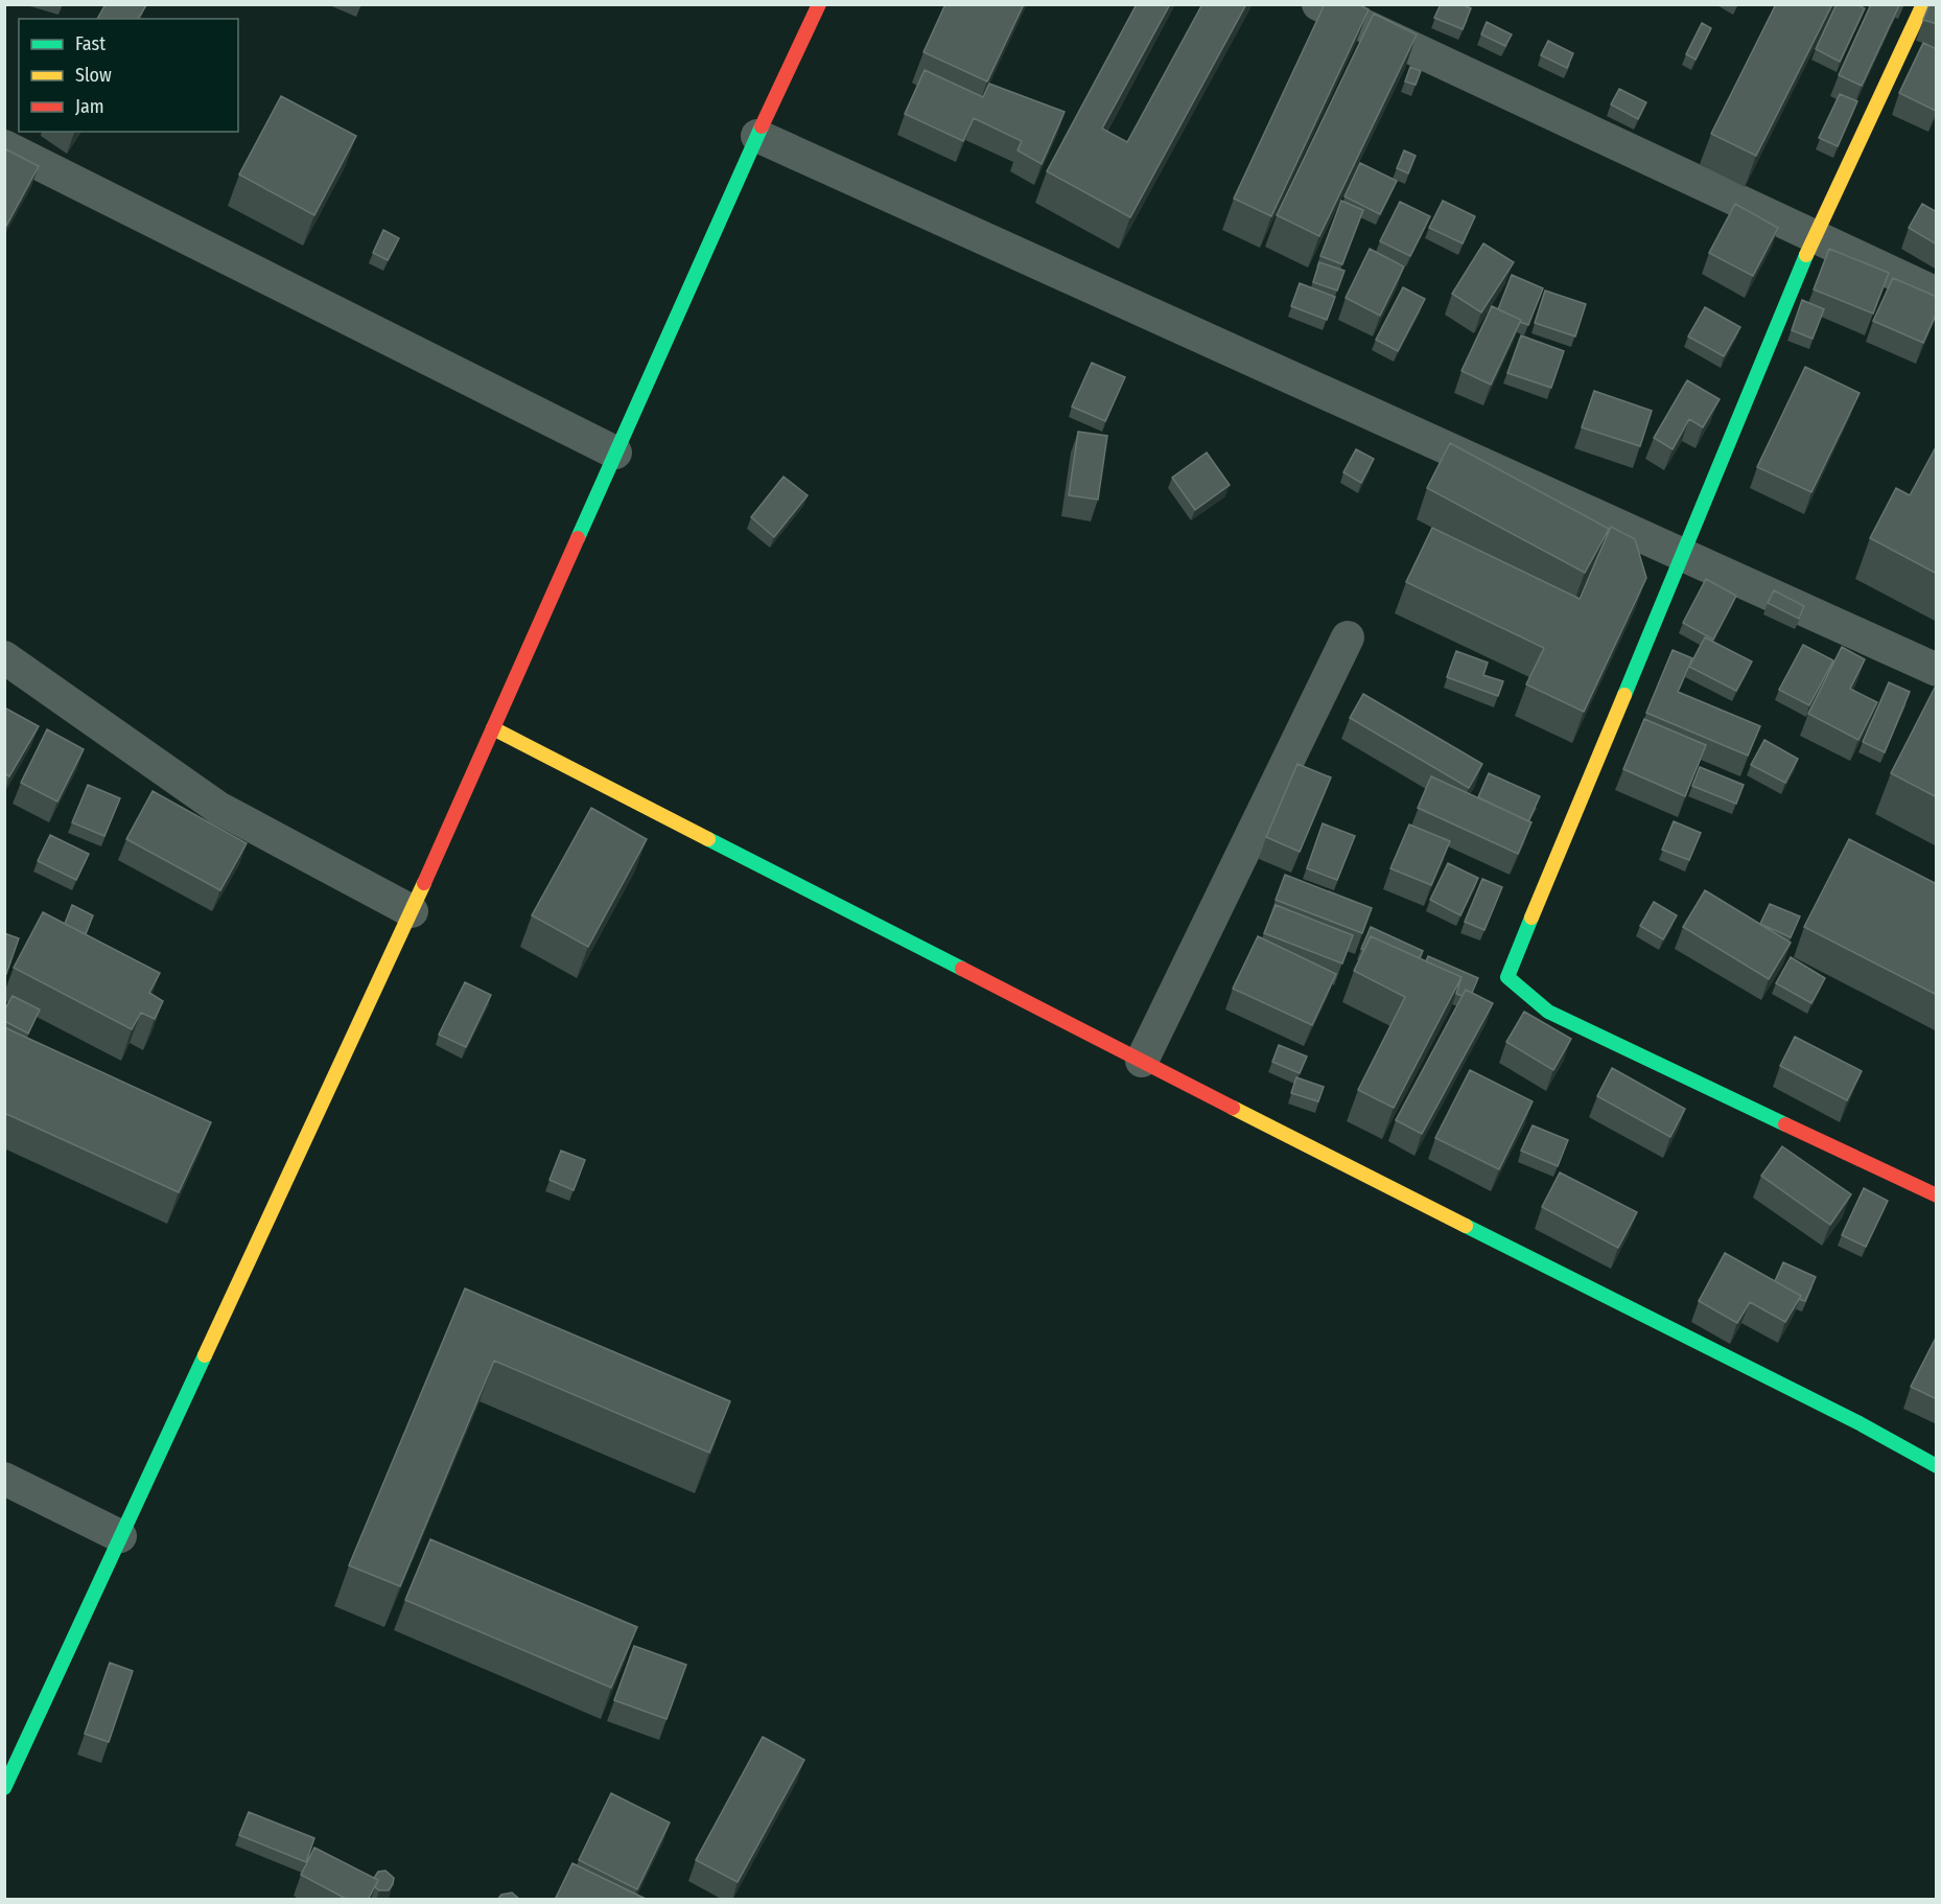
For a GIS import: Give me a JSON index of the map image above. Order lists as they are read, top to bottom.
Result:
{
  "legend": ["Fast", "Slow", "Jam"]
}
